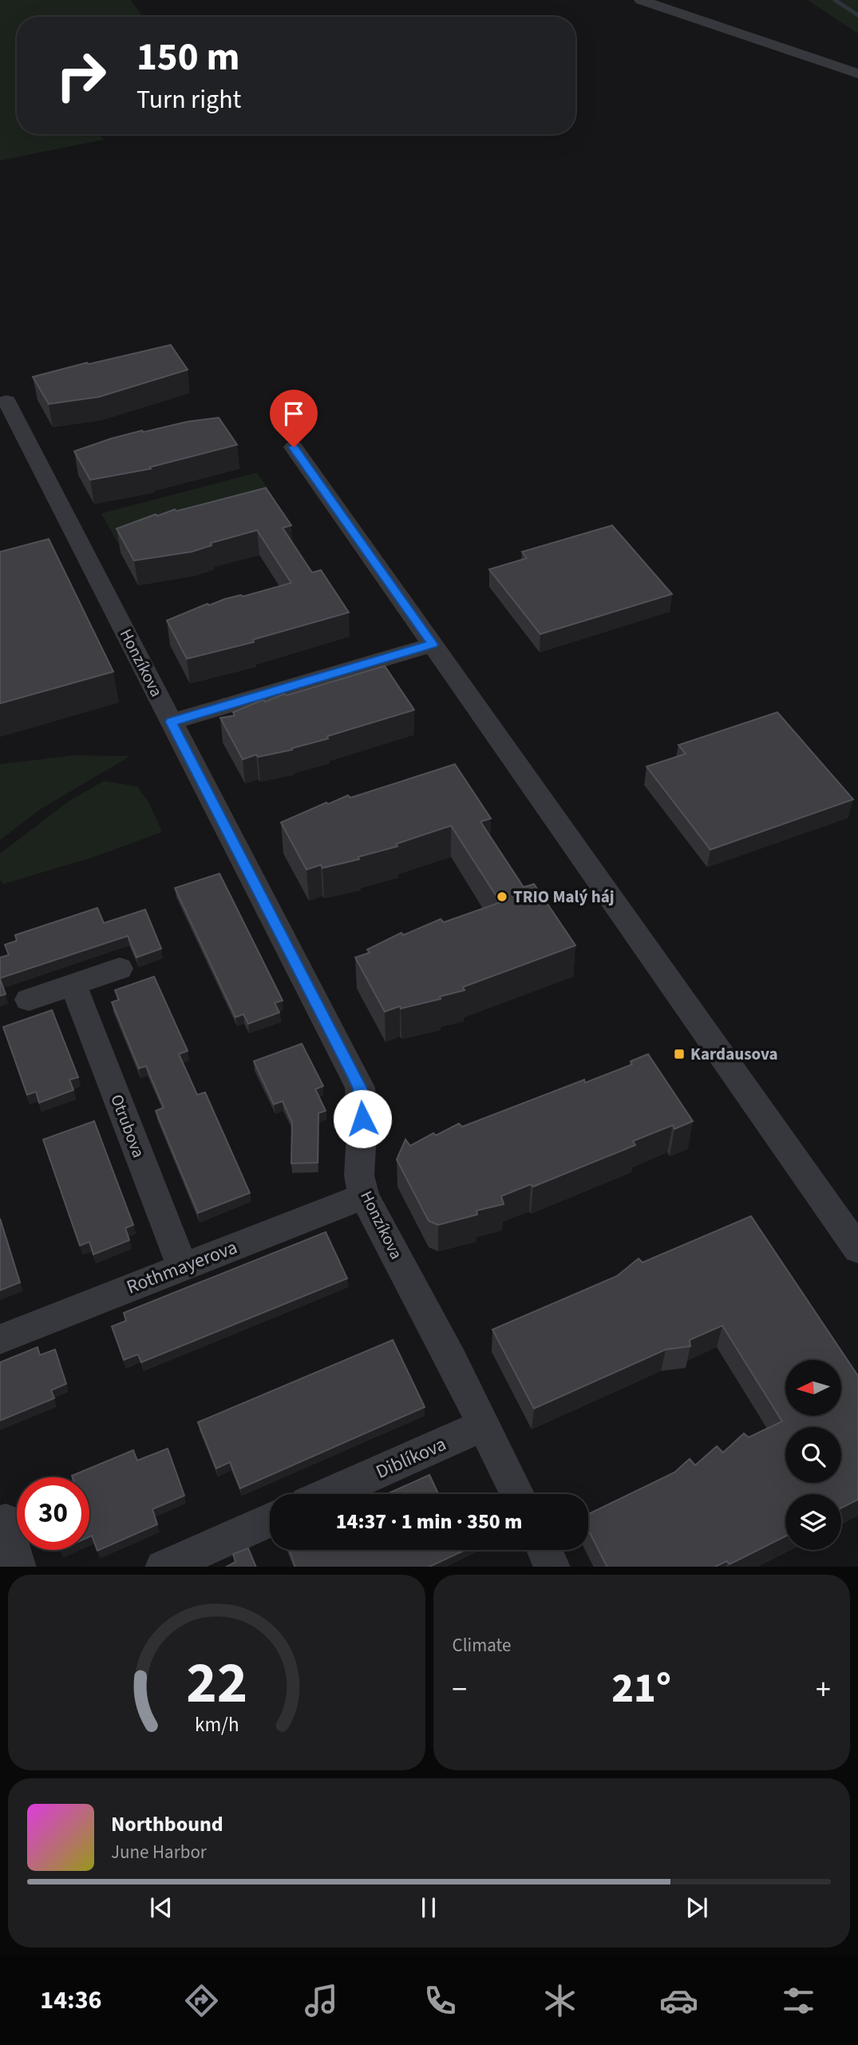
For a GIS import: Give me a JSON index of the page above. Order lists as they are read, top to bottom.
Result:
{
  "streets": {
    "street": [
      "Honzíkova",
      "Otrubova",
      "Rothmayerova",
      "Diblíkova"
    ]
  },
  "crossings": [
    ["Honzíkova", "Rothmayerova"],
    ["Honzíkova", "Diblíkova"],
    ["Otrubova", "Rothmayerova"]
  ],
  "places": {
    "other": ["TRIO Malý háj"],
    "transit": ["Kardausova"]
  },
  "north": "left",
  "page": {
    "turn": ["150 m", "Turn right"],
    "limit": "30",
    "trip": "14:37 · 1 min · 350 m",
    "tile": "Climate",
    "heat": ["−", "21°", "+"],
    "song": ["Northbound", "June Harbor"],
    "tabs": "14:36",
    "gauge": ["22", "km/h"]
  }
}
